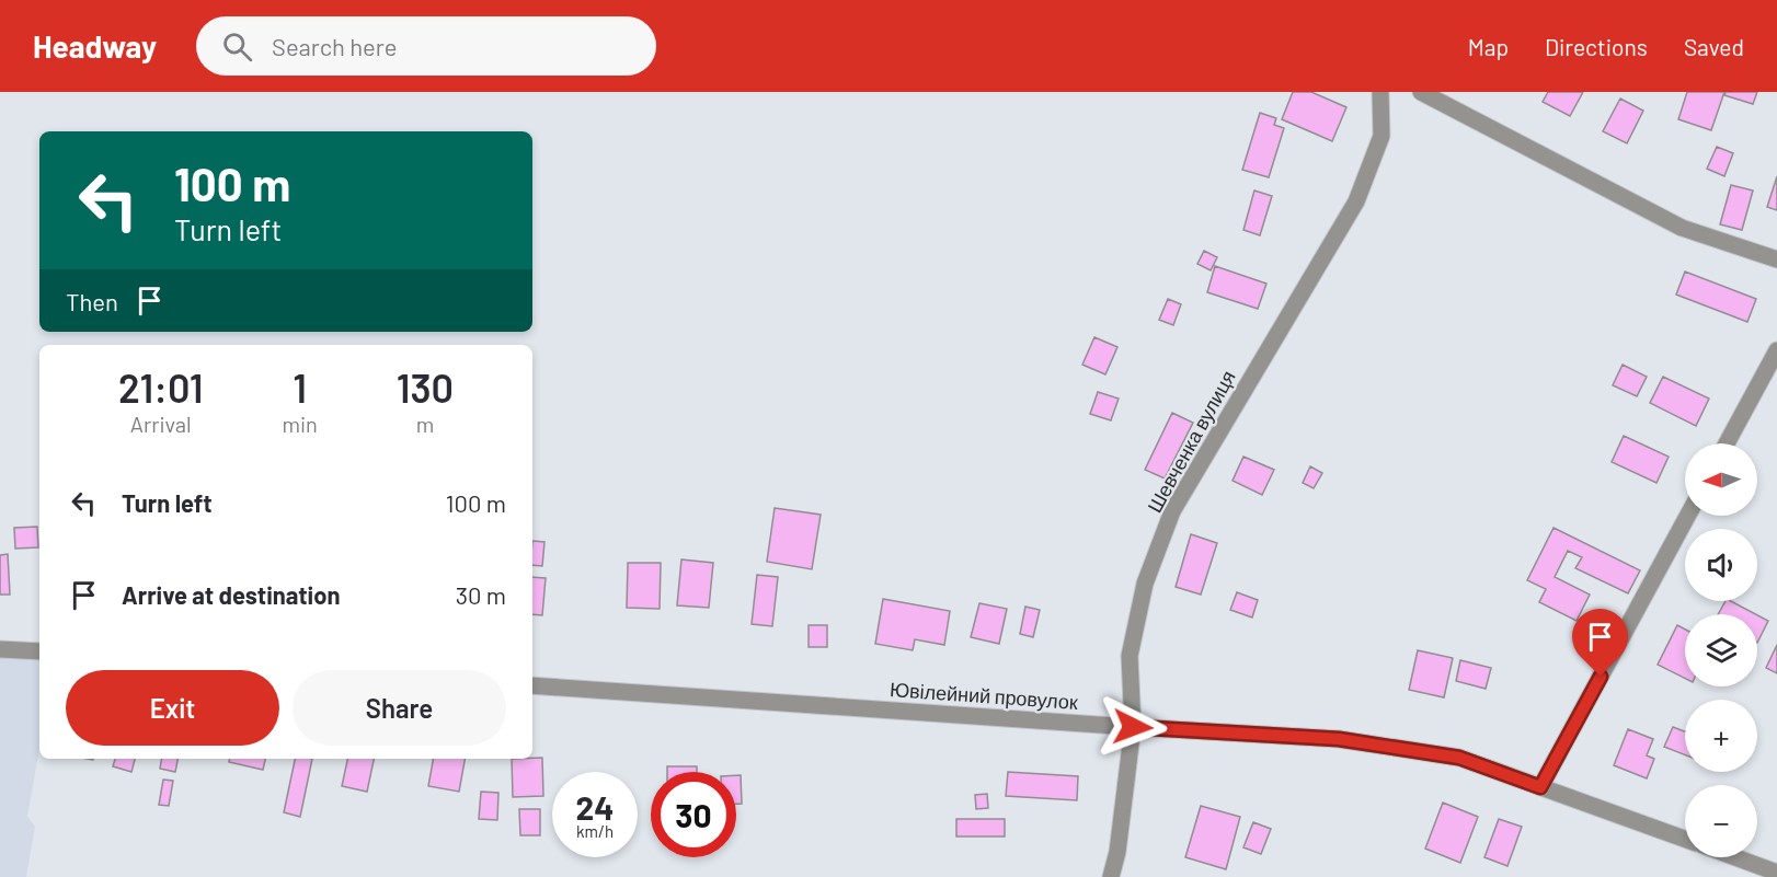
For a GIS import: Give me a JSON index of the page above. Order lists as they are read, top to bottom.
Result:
{
  "streets": {
    "street": ["Шевченка вулиця", "Ювілейний провулок"]
  },
  "crossings": [
    ["Шевченка вулиця", "Ювілейний провулок"]
  ],
  "north": "left",
  "page": {
    "header": "Headway",
    "search": "Search here",
    "nav": ["Map", "Directions", "Saved"],
    "turn": ["100 m", "Turn left"],
    "then": "Then",
    "eta": [
      "21:01",
      "Arrival",
      "1",
      "min",
      "130",
      "m"
    ],
    "map_buttons": ["+", "−"],
    "list": [
      {
        "name": "Turn left",
        "value": "100 m"
      },
      {
        "name": "Arrive at destination",
        "value": "30 m"
      }
    ],
    "buttons": ["Exit", "Share"],
    "speed": "24 km/h",
    "limit": "30"
  }
}
